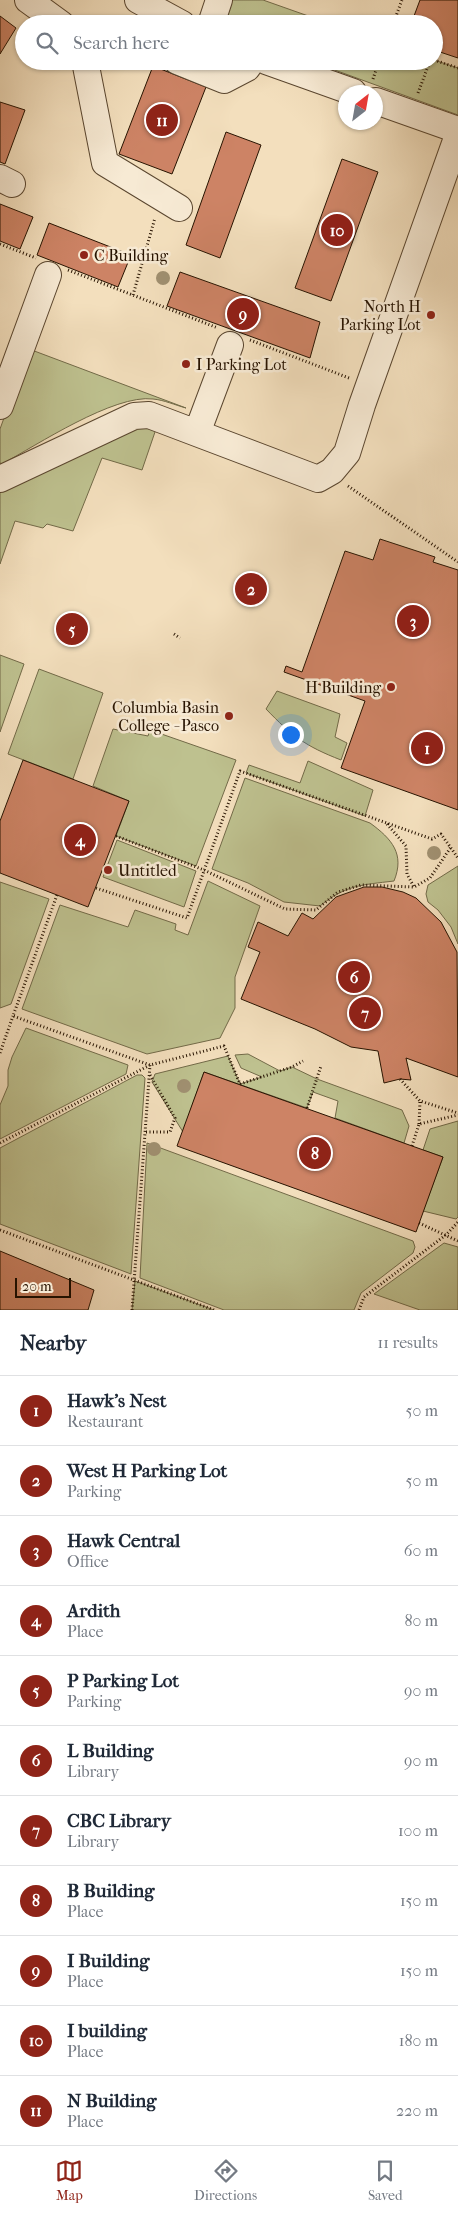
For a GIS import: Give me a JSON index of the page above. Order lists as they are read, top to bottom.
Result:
{
  "places": [
    "C Building",
    "North H Parking Lot",
    "I Parking Lot",
    "H Building",
    "Columbia Basin College - Pasco",
    "Untitled"
  ],
  "scale_bar": "20 m",
  "north": "top right",
  "page": {
    "search": "Search here",
    "pins": [
      "11",
      "10",
      "9",
      "2",
      "3",
      "5",
      "1",
      "4",
      "6",
      "7",
      "8"
    ],
    "scale": "20 m",
    "heading": ["Nearby", "11 results"],
    "list": [
      {
        "mark": "1",
        "name": "Hawk's Nest",
        "note": "Restaurant",
        "value": "50 m"
      },
      {
        "mark": "2",
        "name": "West H Parking Lot",
        "note": "Parking",
        "value": "50 m"
      },
      {
        "mark": "3",
        "name": "Hawk Central",
        "note": "Office",
        "value": "60 m"
      },
      {
        "mark": "4",
        "name": "Ardith",
        "note": "Place",
        "value": "80 m"
      },
      {
        "mark": "5",
        "name": "P Parking Lot",
        "note": "Parking",
        "value": "90 m"
      },
      {
        "mark": "6",
        "name": "L Building",
        "note": "Library",
        "value": "90 m"
      },
      {
        "mark": "7",
        "name": "CBC Library",
        "note": "Library",
        "value": "100 m"
      },
      {
        "mark": "8",
        "name": "B Building",
        "note": "Place",
        "value": "150 m"
      },
      {
        "mark": "9",
        "name": "I Building",
        "note": "Place",
        "value": "150 m"
      },
      {
        "mark": "10",
        "name": "I building",
        "note": "Place",
        "value": "180 m"
      },
      {
        "mark": "11",
        "name": "N Building",
        "note": "Place",
        "value": "220 m"
      }
    ],
    "nav": ["Map", "Directions", "Saved"]
  }
}
